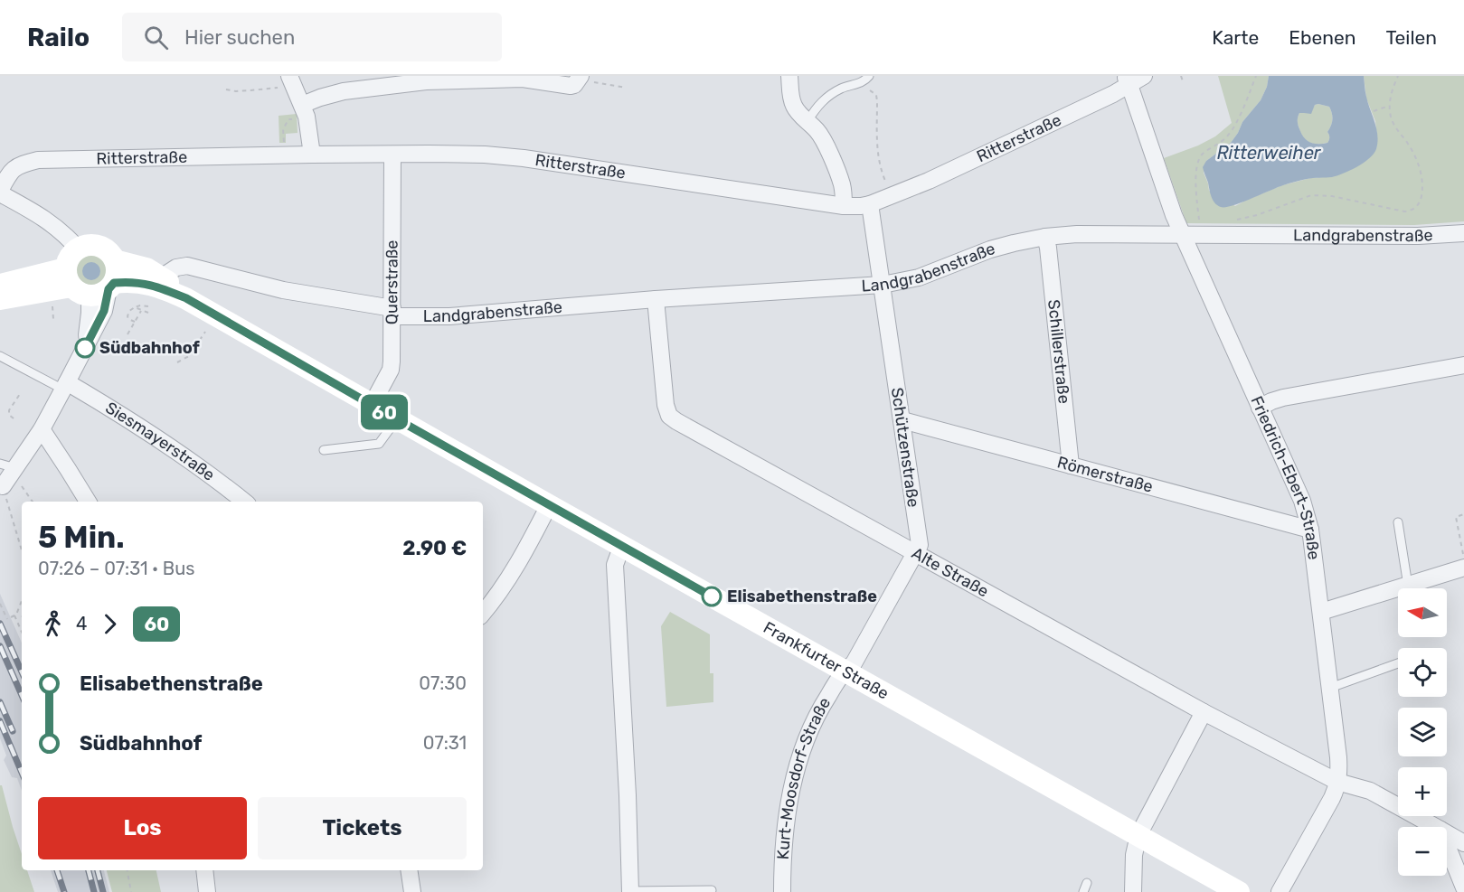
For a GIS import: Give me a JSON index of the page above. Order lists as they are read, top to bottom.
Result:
{
  "streets": {
    "main road": ["Frankfurter Straße"],
    "street": [
      "Ritterstraße",
      "Landgrabenstraße",
      "Querstraße",
      "Schillerstraße",
      "Siesmayerstraße",
      "Schützenstraße",
      "Römerstraße",
      "Friedrich-Ebert-Straße",
      "Alte Straße",
      "Kurt-Moosdorf-Straße"
    ]
  },
  "crossings": [
    ["Ritterstraße", "Querstraße"],
    ["Ritterstraße", "Schützenstraße"],
    ["Ritterstraße", "Friedrich-Ebert-Straße"],
    ["Landgrabenstraße", "Querstraße"],
    ["Landgrabenstraße", "Schillerstraße"],
    ["Landgrabenstraße", "Schützenstraße"],
    ["Landgrabenstraße", "Friedrich-Ebert-Straße"],
    ["Landgrabenstraße", "Alte Straße"],
    ["Landgrabenstraße", "Frankfurter Straße"],
    ["Querstraße", "Frankfurter Straße"],
    ["Schillerstraße", "Römerstraße"],
    ["Schützenstraße", "Römerstraße"],
    ["Schützenstraße", "Alte Straße"],
    ["Schützenstraße", "Frankfurter Straße"],
    ["Schützenstraße", "Kurt-Moosdorf-Straße"],
    ["Römerstraße", "Friedrich-Ebert-Straße"],
    ["Friedrich-Ebert-Straße", "Alte Straße"],
    ["Frankfurter Straße", "Kurt-Moosdorf-Straße"]
  ],
  "water": ["Ritterweiher"],
  "places": ["Südbahnhof", "Elisabethenstraße"],
  "lines": ["bus line 60"],
  "north": "left",
  "page": {
    "header": "Railo",
    "search": "Hier suchen",
    "nav": ["Karte", "Ebenen", "Teilen"],
    "on_map": "60",
    "heading": ["5 Min.", "07:26 – 07:31 · Bus", "2.90 €"],
    "map_buttons": ["+", "−"],
    "legs": ["4", "60"],
    "list": [
      {
        "name": "Elisabethenstraße",
        "value": "07:30"
      },
      {
        "name": "Südbahnhof",
        "value": "07:31"
      }
    ],
    "buttons": ["Los", "Tickets"]
  }
}
